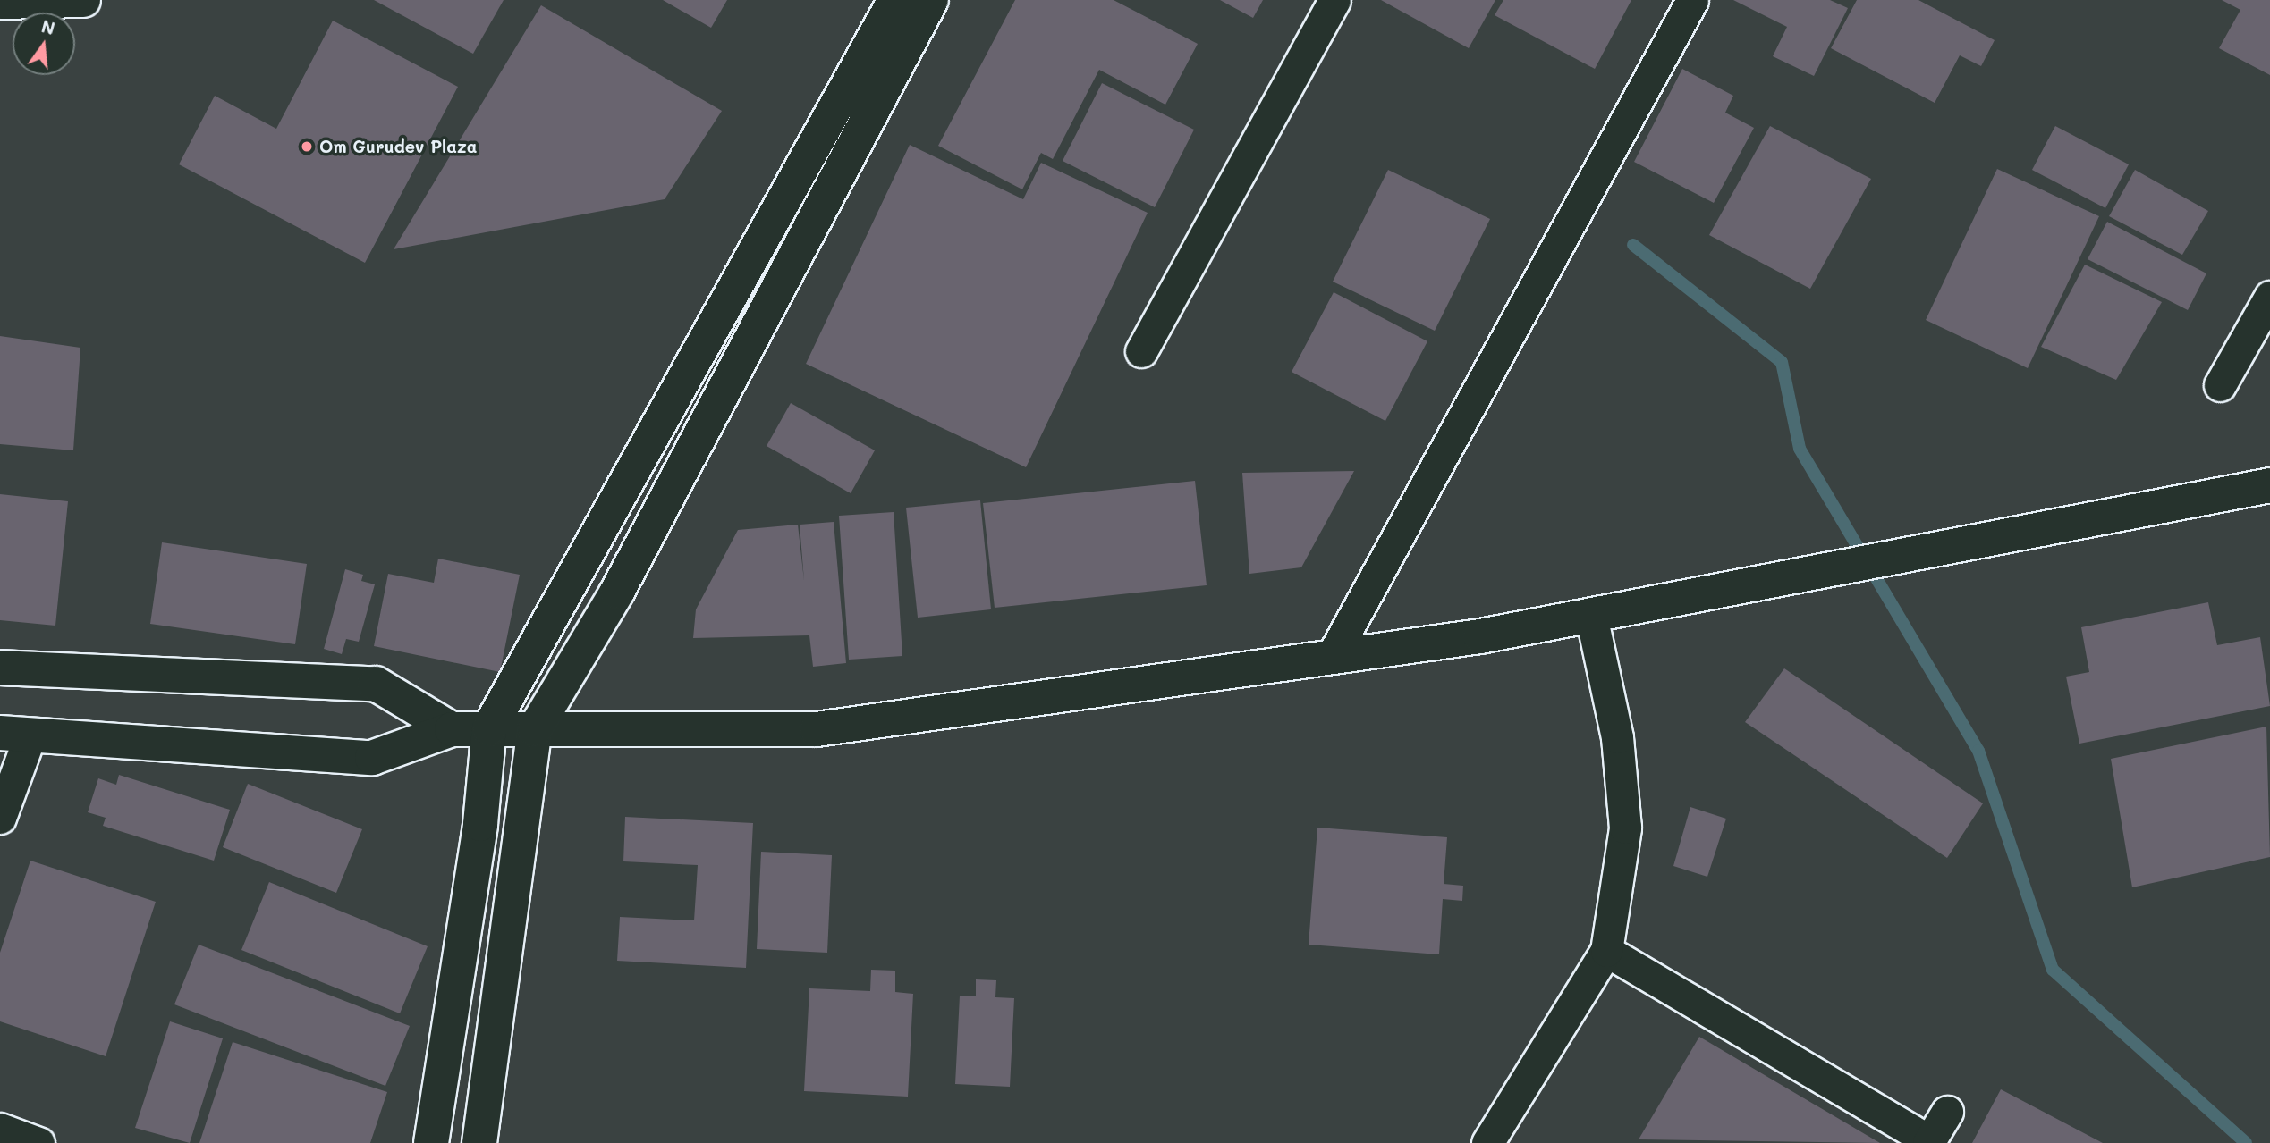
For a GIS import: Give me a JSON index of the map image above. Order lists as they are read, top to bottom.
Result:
{
  "places": ["Om Gurudev Plaza"],
  "north": "top"
}
